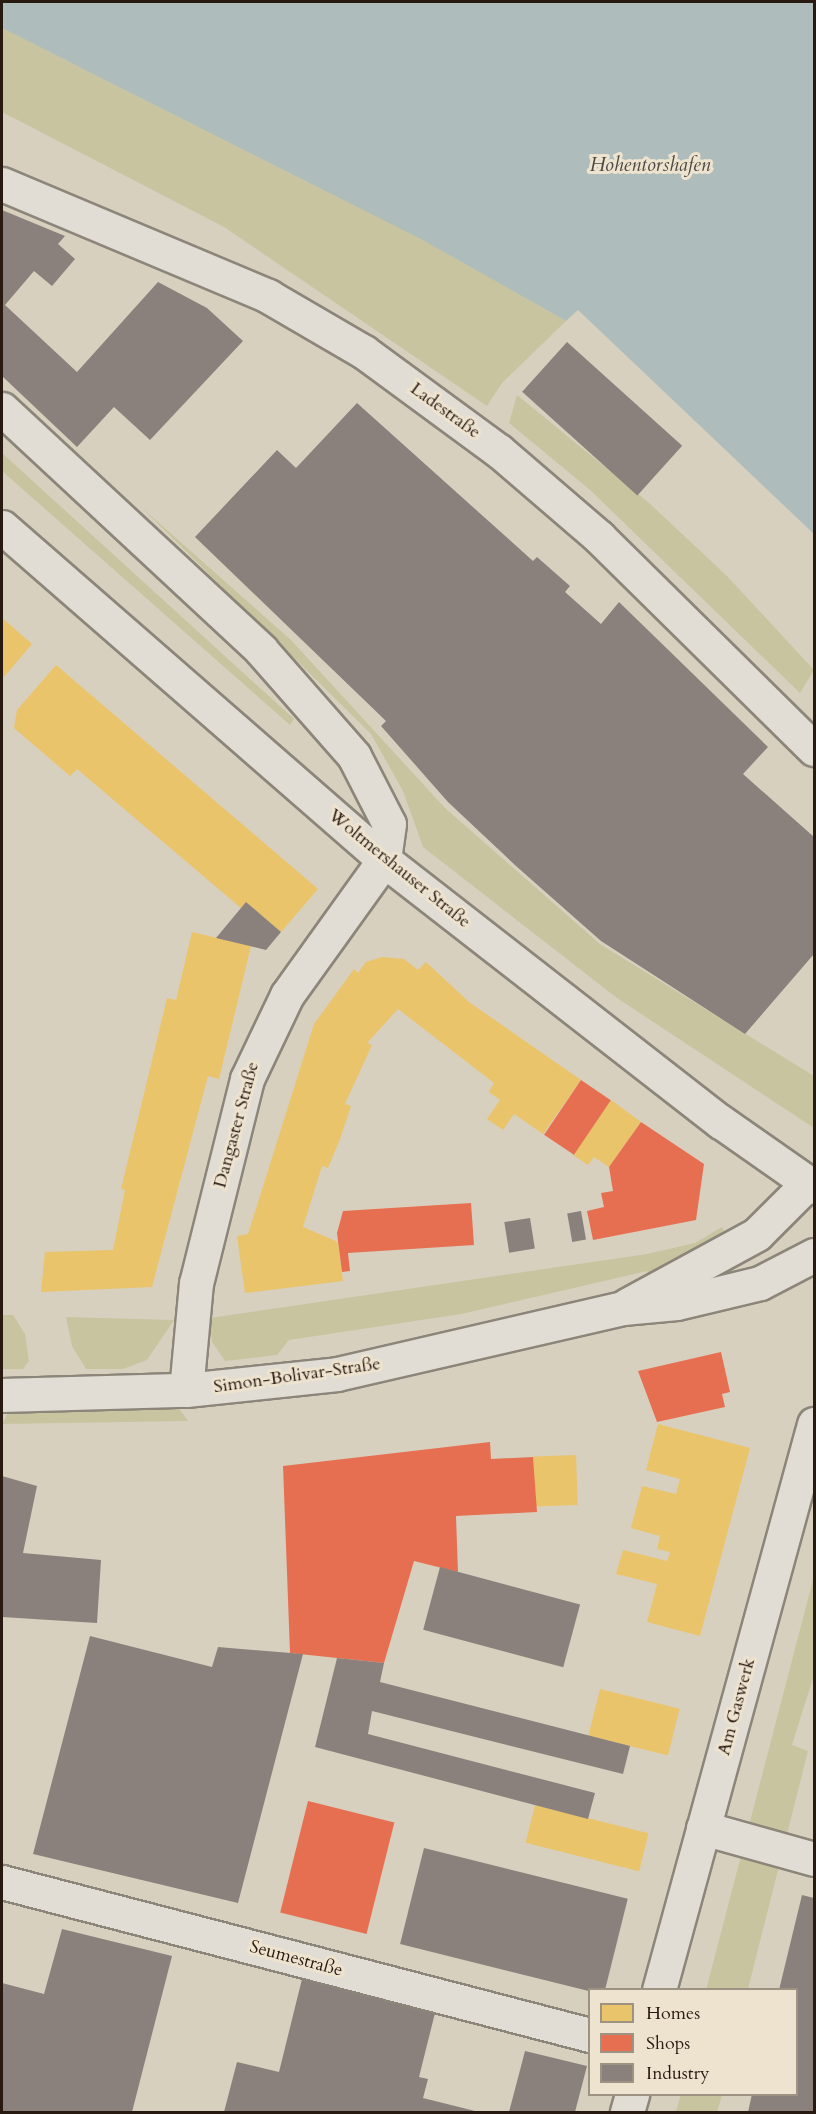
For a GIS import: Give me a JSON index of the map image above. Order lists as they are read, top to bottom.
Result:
{
  "streets": {
    "street": [
      "Ladestraße",
      "Woltmershauser Straße",
      "Dangaster Straße",
      "Simon-Bolivar-Straße",
      "Am Gaswerk",
      "Seumestraße"
    ]
  },
  "crossings": [
    ["Woltmershauser Straße", "Dangaster Straße"],
    ["Woltmershauser Straße", "Simon-Bolivar-Straße"],
    ["Dangaster Straße", "Simon-Bolivar-Straße"]
  ],
  "water": ["Hohentorshafen"],
  "legend": ["Homes", "Shops", "Industry"]
}
